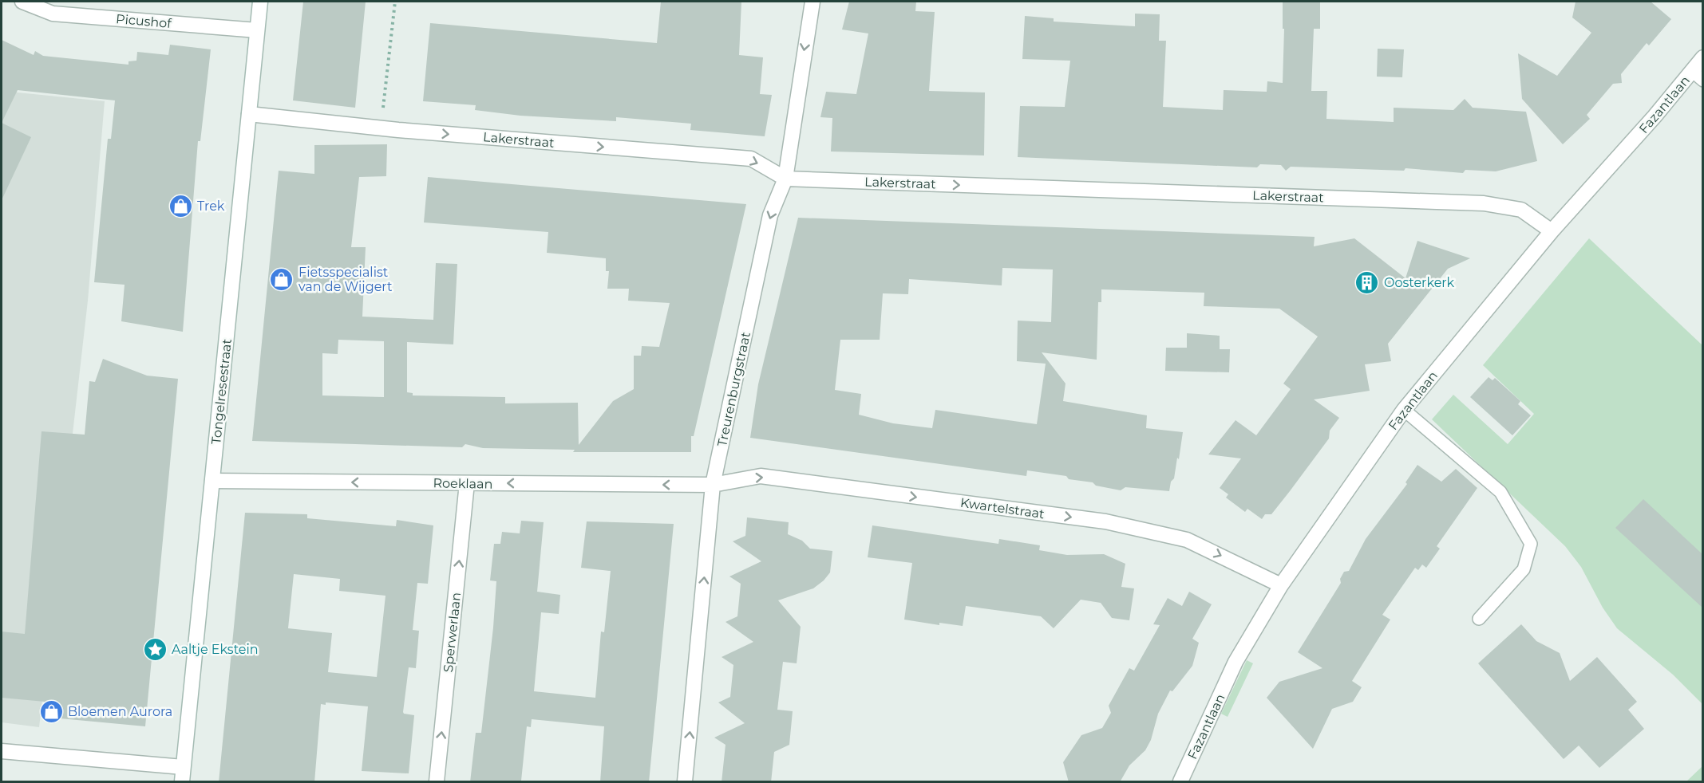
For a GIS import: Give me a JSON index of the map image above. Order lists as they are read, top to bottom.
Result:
{
  "streets": {
    "street": [
      "Picushof",
      "Fazantlaan",
      "Lakerstraat",
      "Treurenburgstraat",
      "Tongelresestraat",
      "Roeklaan",
      "Kwartelstraat",
      "Sperwerlaan"
    ]
  },
  "crossings": [
    ["Picushof", "Tongelresestraat"],
    ["Fazantlaan", "Lakerstraat"],
    ["Fazantlaan", "Kwartelstraat"],
    ["Lakerstraat", "Treurenburgstraat"],
    ["Lakerstraat", "Tongelresestraat"],
    ["Treurenburgstraat", "Roeklaan"],
    ["Treurenburgstraat", "Kwartelstraat"],
    ["Tongelresestraat", "Roeklaan"],
    ["Roeklaan", "Kwartelstraat"],
    ["Roeklaan", "Sperwerlaan"]
  ],
  "one_way": [
    "Lakerstraat",
    "Roeklaan",
    "Kwartelstraat",
    "Sperwerlaan"
  ],
  "places": {
    "shop": ["Trek", "Fietsspecialist van de Wijgert", "Bloemen Aurora"],
    "building": ["Oosterkerk"],
    "place": ["Aaltje Ekstein"]
  }
}
